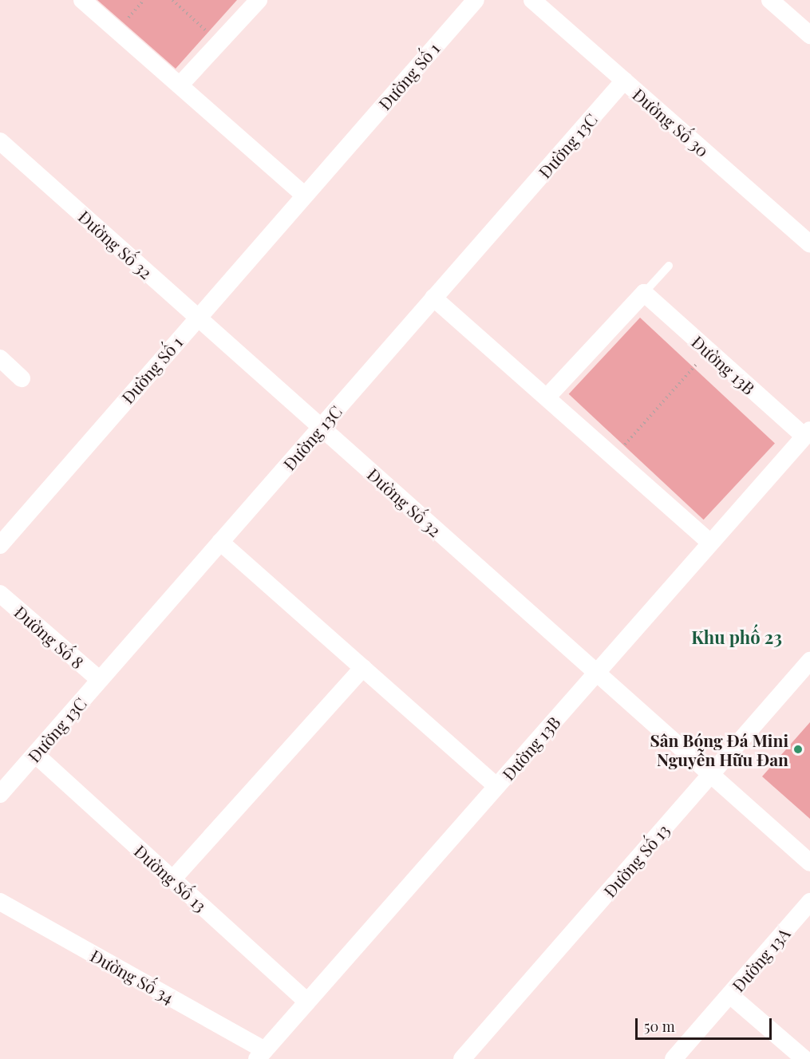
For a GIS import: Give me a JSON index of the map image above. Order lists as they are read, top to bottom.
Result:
{
  "streets": {
    "street": [
      "Đường Số 1",
      "Đường Số 30",
      "Đường 13C",
      "Đường Số 32",
      "Đường 13B",
      "Đường Số 8",
      "Đường Số 13",
      "Đường 13A",
      "Đường Số 34"
    ]
  },
  "crossings": [
    ["Đường Số 1", "Đường Số 32"],
    ["Đường Số 30", "Đường 13C"],
    ["Đường 13C", "Đường Số 32"],
    ["Đường 13C", "Đường Số 8"],
    ["Đường 13C", "Đường Số 13"],
    ["Đường Số 32", "Đường 13B"],
    ["Đường Số 32", "Đường Số 13"],
    ["Đường 13B", "Đường Số 13"],
    ["Đường 13B", "Đường Số 34"]
  ],
  "districts": ["Khu phố 23"],
  "places": ["Sân Bóng Đá Mini Nguyễn Hữu Đan"],
  "scale_bar": "50 m"
}
